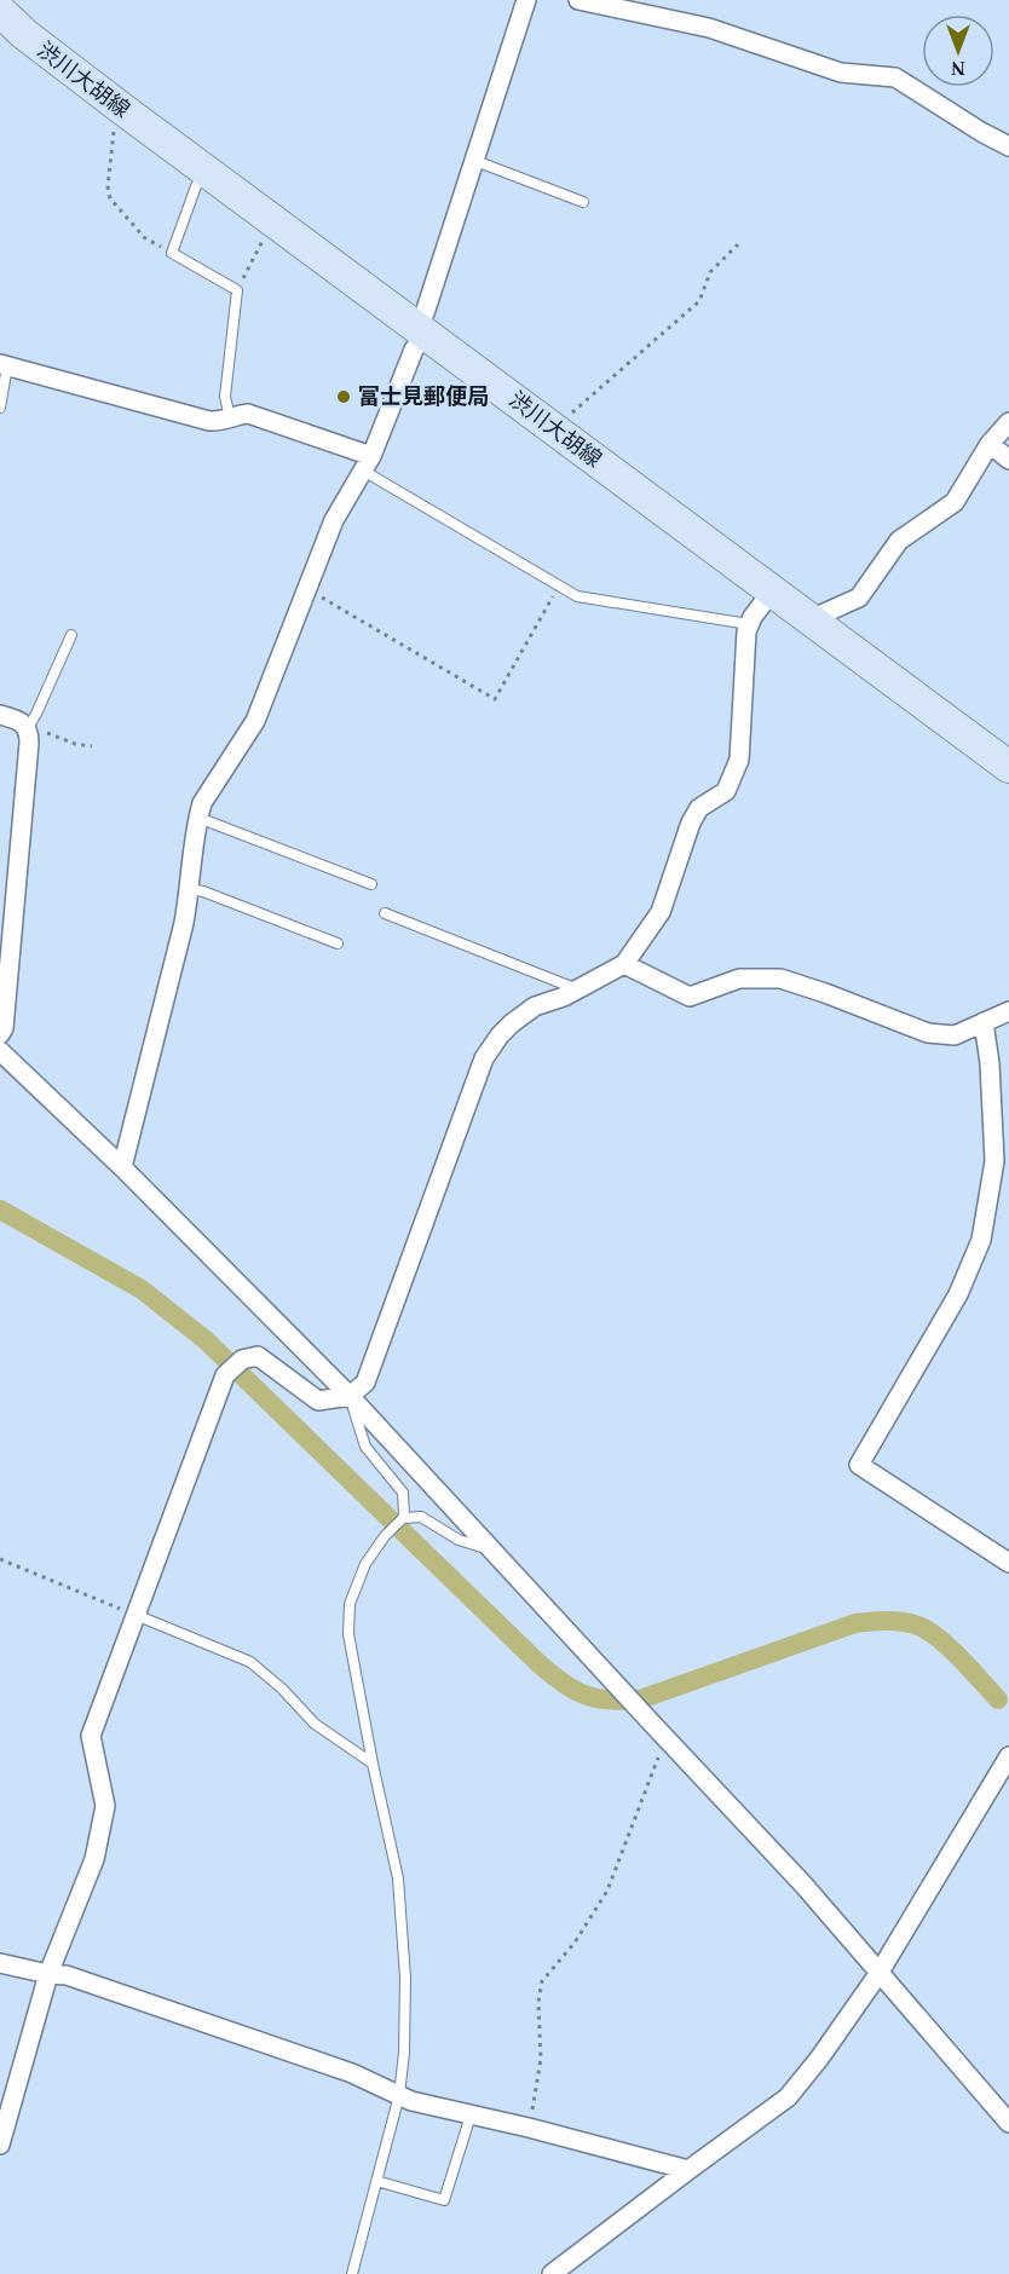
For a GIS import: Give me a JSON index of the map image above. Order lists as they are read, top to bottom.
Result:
{
  "streets": {
    "main road": ["渋川大胡線"]
  },
  "places": ["富士見郵便局"],
  "north": "bottom"
}
